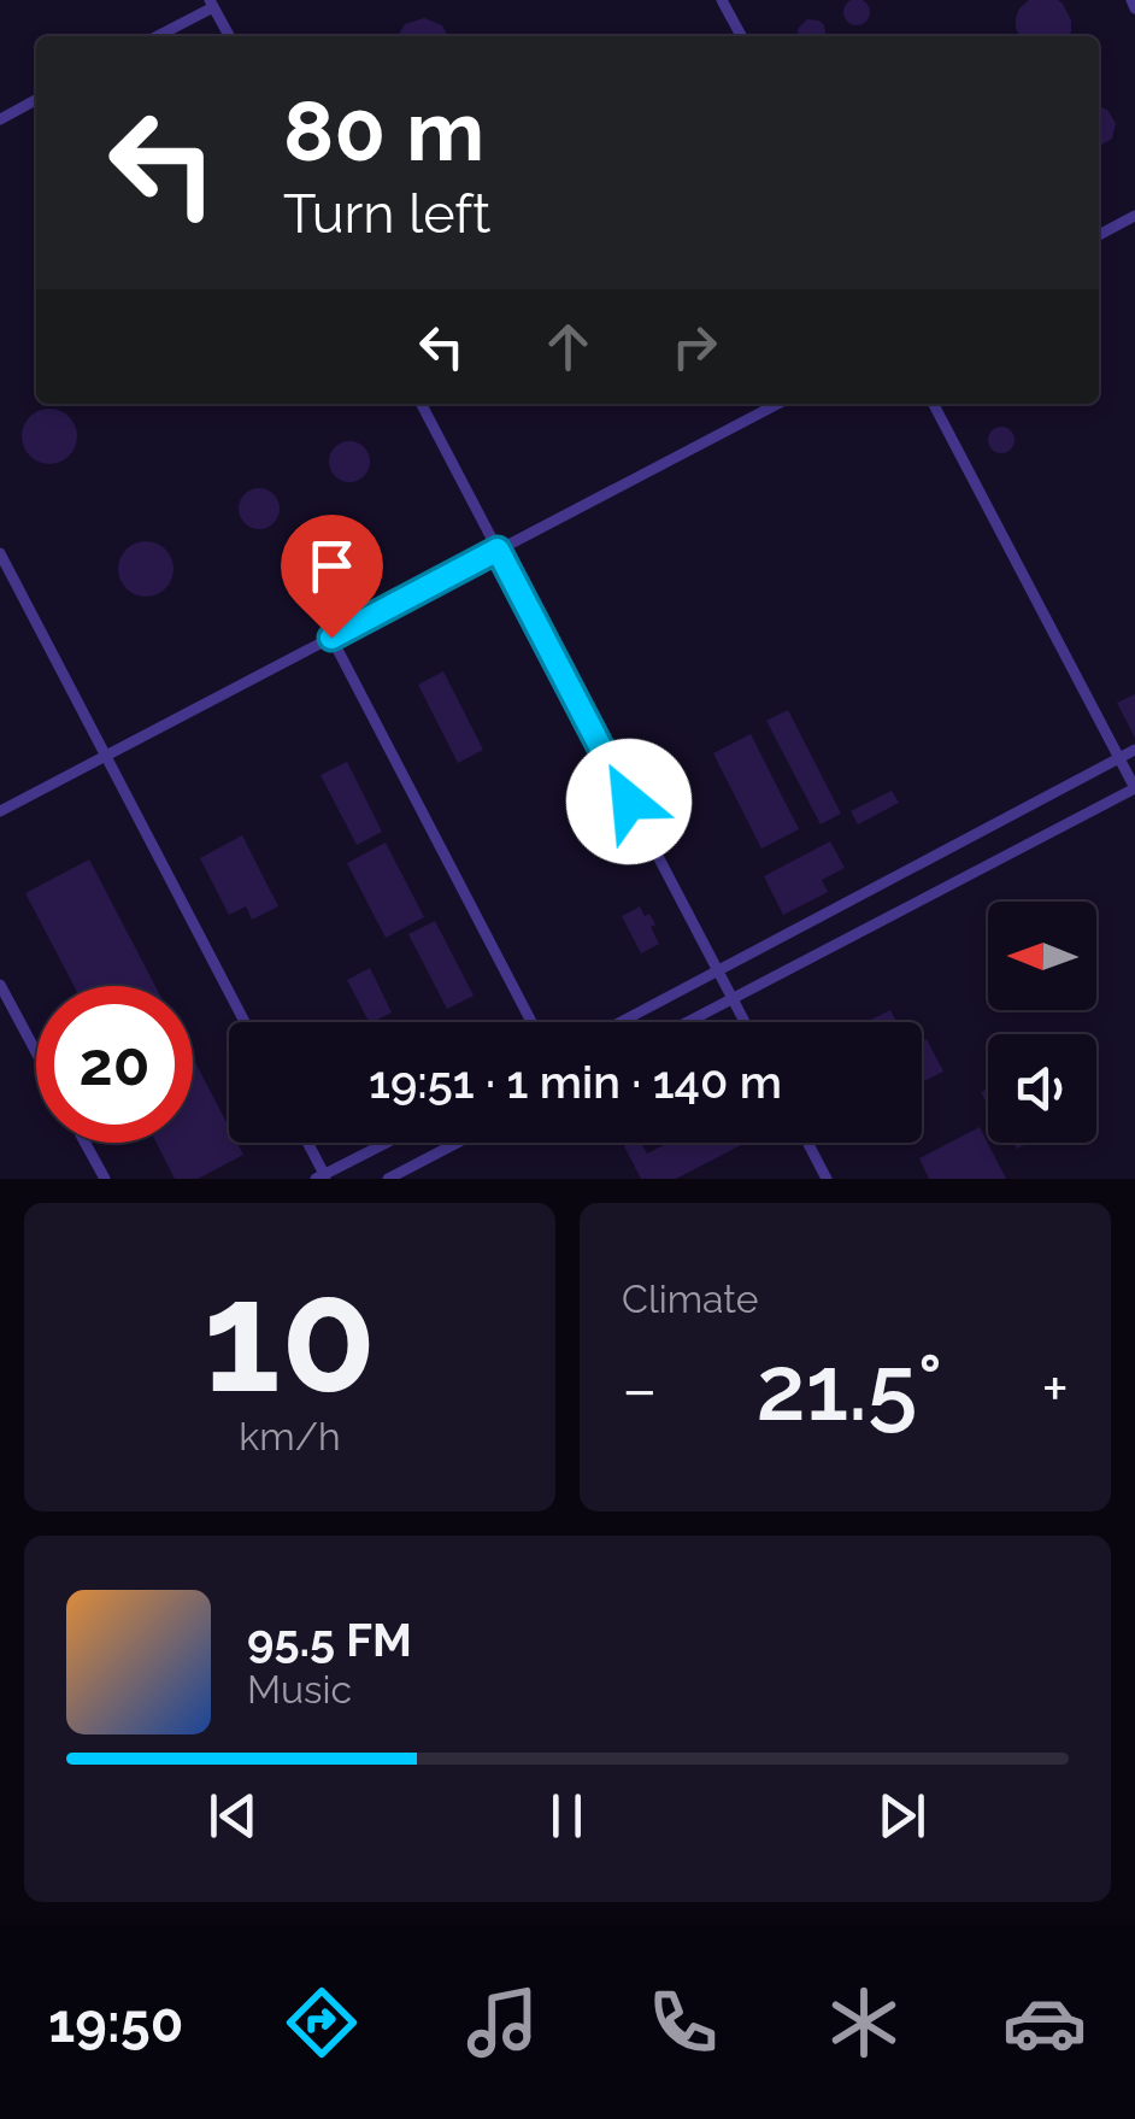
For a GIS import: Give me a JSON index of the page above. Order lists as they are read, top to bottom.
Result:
{
  "north": "left",
  "page": {
    "turn": ["80 m", "Turn left"],
    "limit": "20",
    "trip": "19:51 · 1 min · 140 m",
    "tile": [
      ["10", "km/h"],
      "Climate"
    ],
    "heat": ["−", "21.5°", "+"],
    "song": ["95.5 FM", "Music"],
    "tabs": "19:50"
  }
}
